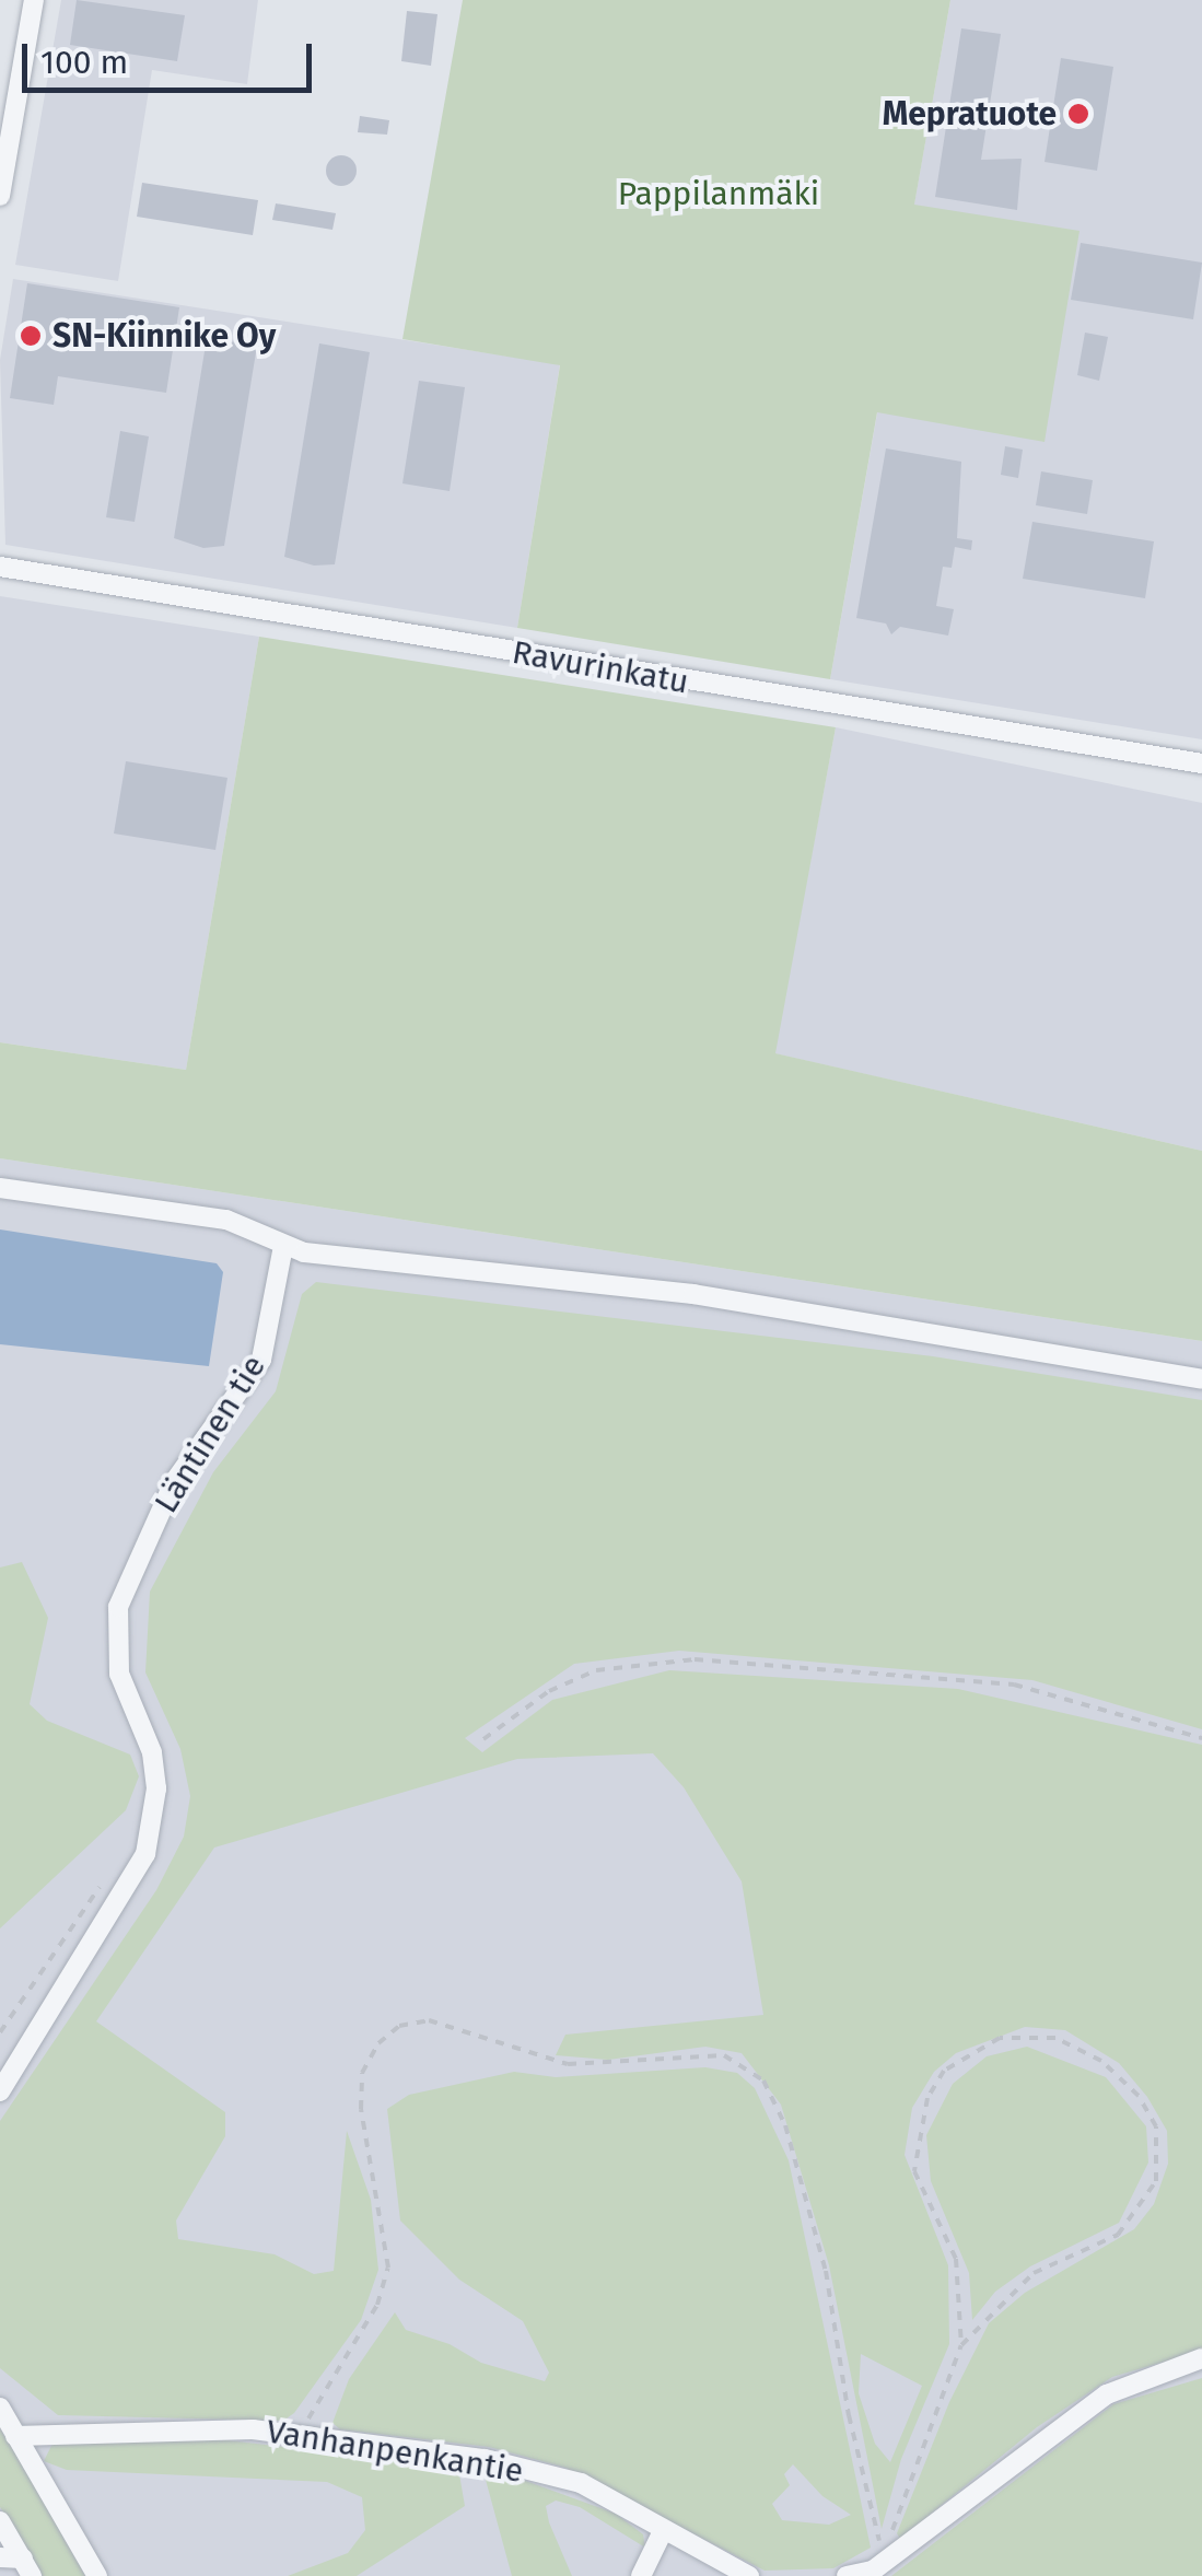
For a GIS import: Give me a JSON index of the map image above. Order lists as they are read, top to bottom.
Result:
{
  "streets": {
    "street": ["Ravurinkatu", "Läntinen tie", "Vanhanpenkantie"]
  },
  "parks": ["Pappilanmäki"],
  "places": ["Mepratuote", "SN-Kiinnike Oy"],
  "scale_bar": "100 m"
}
